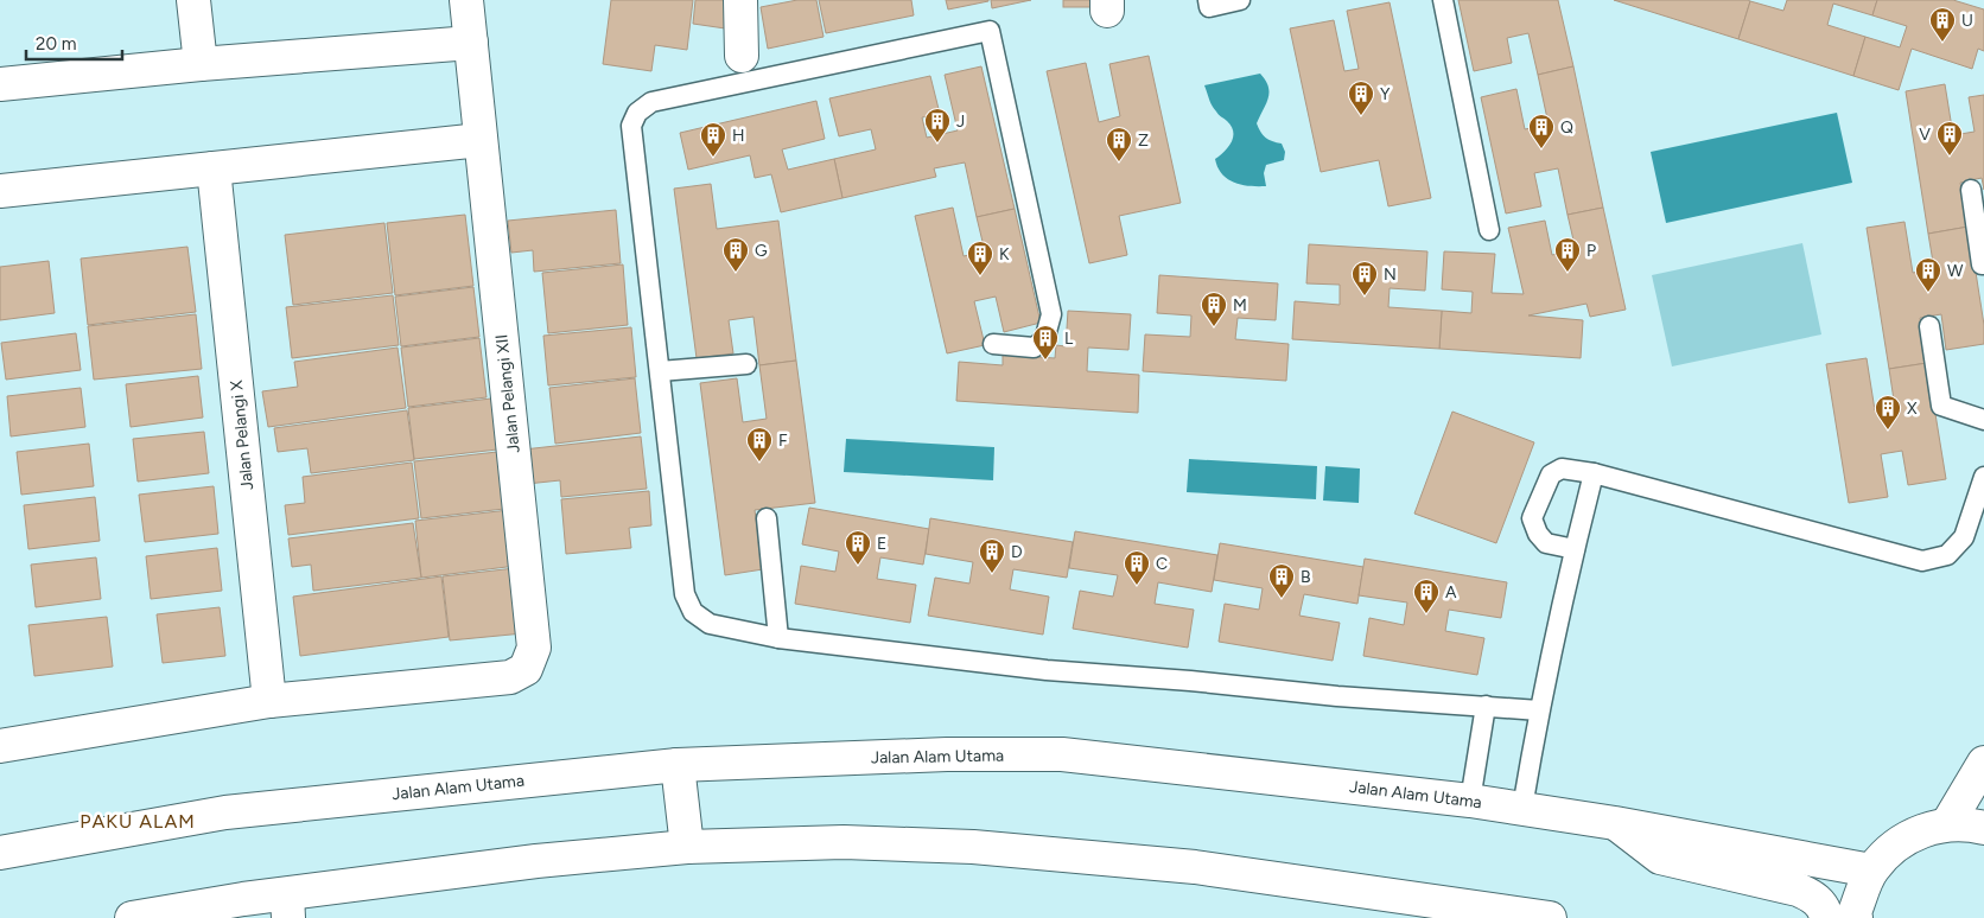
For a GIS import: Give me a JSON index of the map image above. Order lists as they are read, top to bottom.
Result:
{
  "streets": {
    "main road": ["Jalan Pelangi XII", "Jalan Pelangi X", "Jalan Alam Utama"]
  },
  "crossings": [
    ["Jalan Pelangi XII", "Jalan Pelangi X"]
  ],
  "districts": ["PAKU ALAM"],
  "places": {
    "building": [
      "U",
      "Y",
      "J",
      "Q",
      "V",
      "H",
      "Z",
      "G",
      "P",
      "K",
      "W",
      "N",
      "M",
      "L",
      "X",
      "F",
      "E",
      "D",
      "C",
      "B",
      "A"
    ]
  },
  "scale_bar": "20 m"
}
